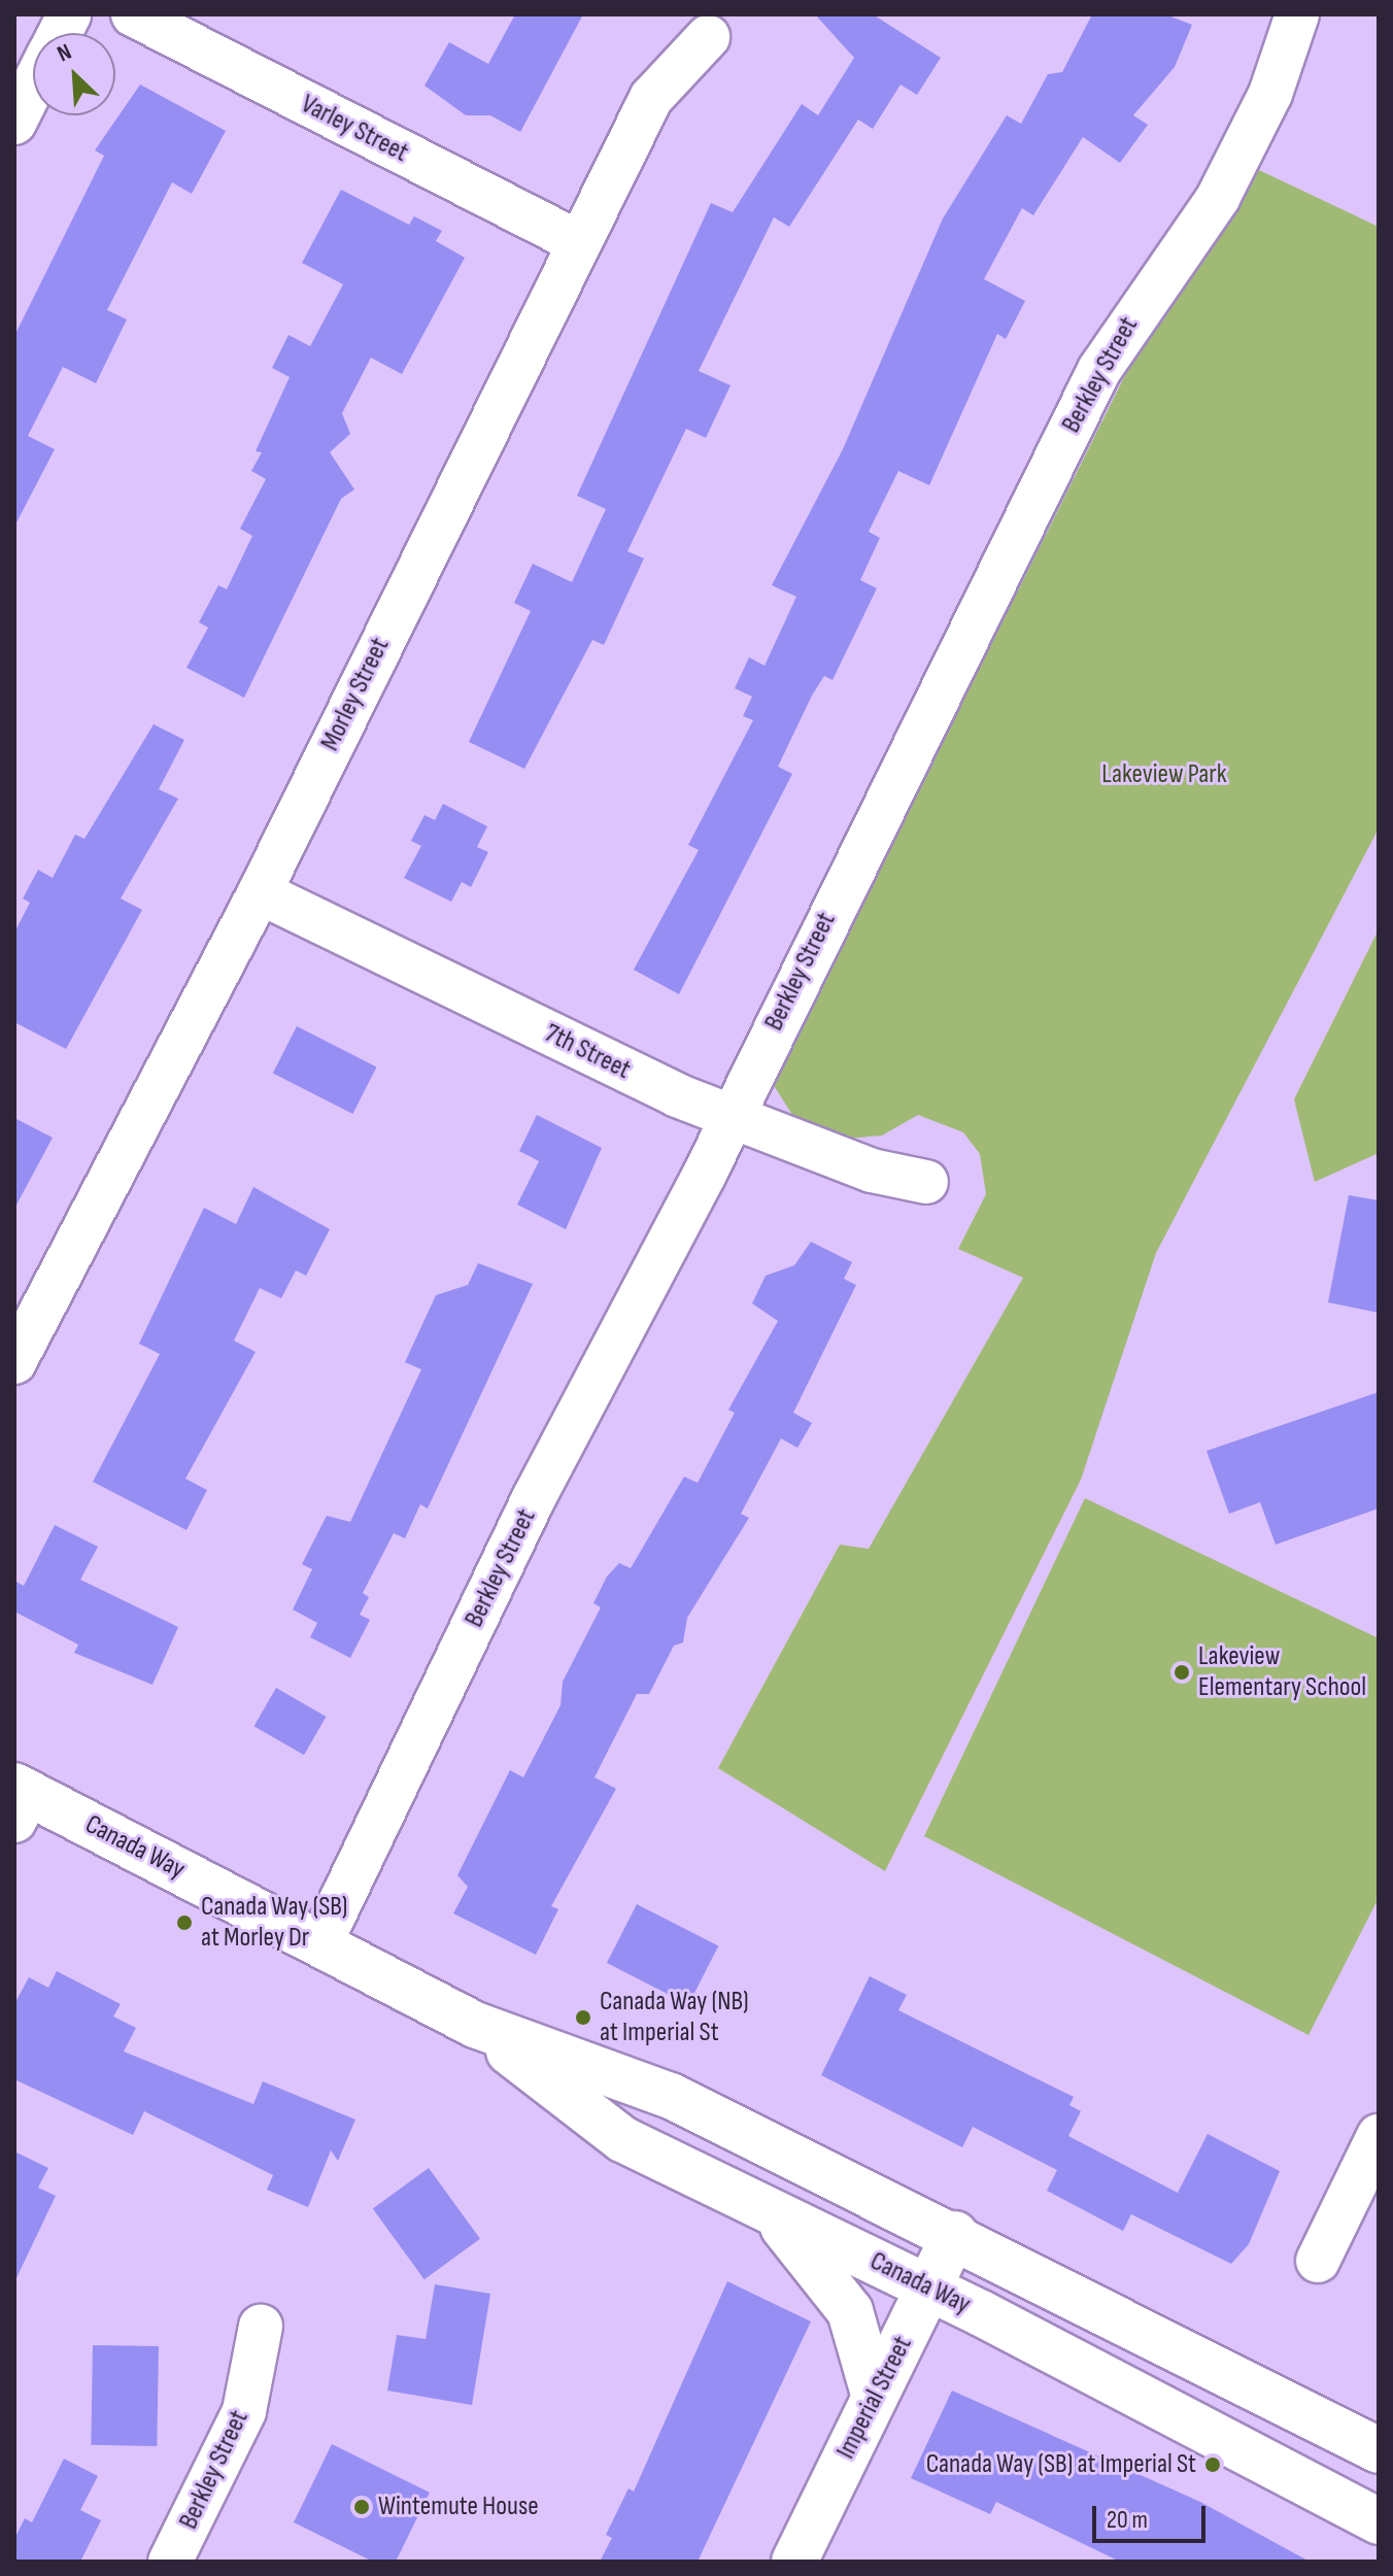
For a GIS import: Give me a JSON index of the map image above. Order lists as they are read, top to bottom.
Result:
{
  "streets": {
    "main road": ["Canada Way", "Imperial Street"],
    "street": [
      "Varley Street",
      "Berkley Street",
      "Morley Street",
      "7th Street"
    ]
  },
  "crossings": [
    ["Varley Street", "Morley Street"],
    ["Berkley Street", "7th Street"],
    ["Berkley Street", "Canada Way"],
    ["Morley Street", "7th Street"],
    ["Canada Way", "Imperial Street"]
  ],
  "parks": ["Lakeview Park"],
  "places": [
    "Lakeview Elementary School",
    "Canada Way (SB) at Morley Dr",
    "Canada Way (NB) at Imperial St",
    "Canada Way (SB) at Imperial St",
    "Wintemute House"
  ],
  "scale_bar": "20 m",
  "north": "top left"
}
